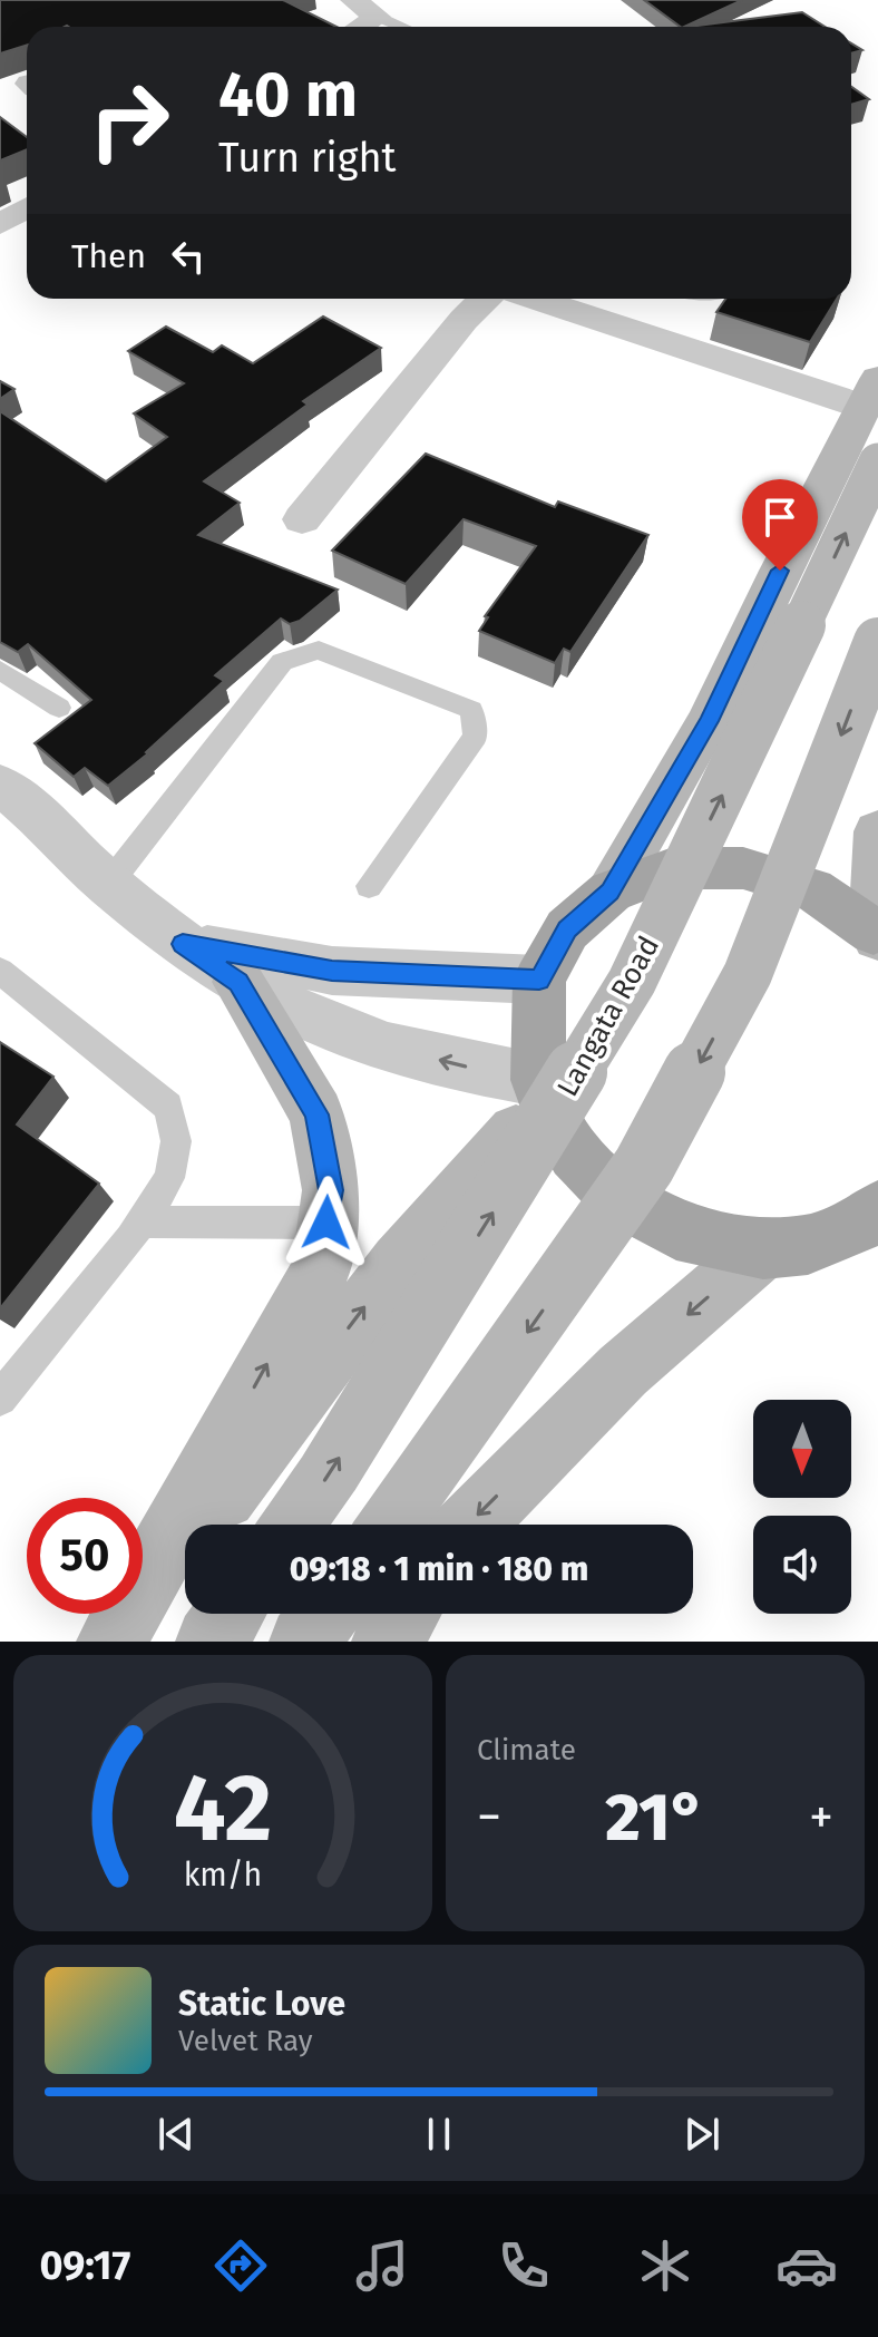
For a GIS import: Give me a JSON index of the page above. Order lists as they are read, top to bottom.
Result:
{
  "streets": {
    "main road": ["Langata Road"]
  },
  "north": "bottom",
  "page": {
    "turn": ["40 m", "Turn right"],
    "then": "Then",
    "limit": "50",
    "trip": "09:18 · 1 min · 180 m",
    "tile": "Climate",
    "heat": ["−", "21°", "+"],
    "song": ["Static Love", "Velvet Ray"],
    "tabs": "09:17",
    "gauge": ["42", "km/h"]
  }
}
